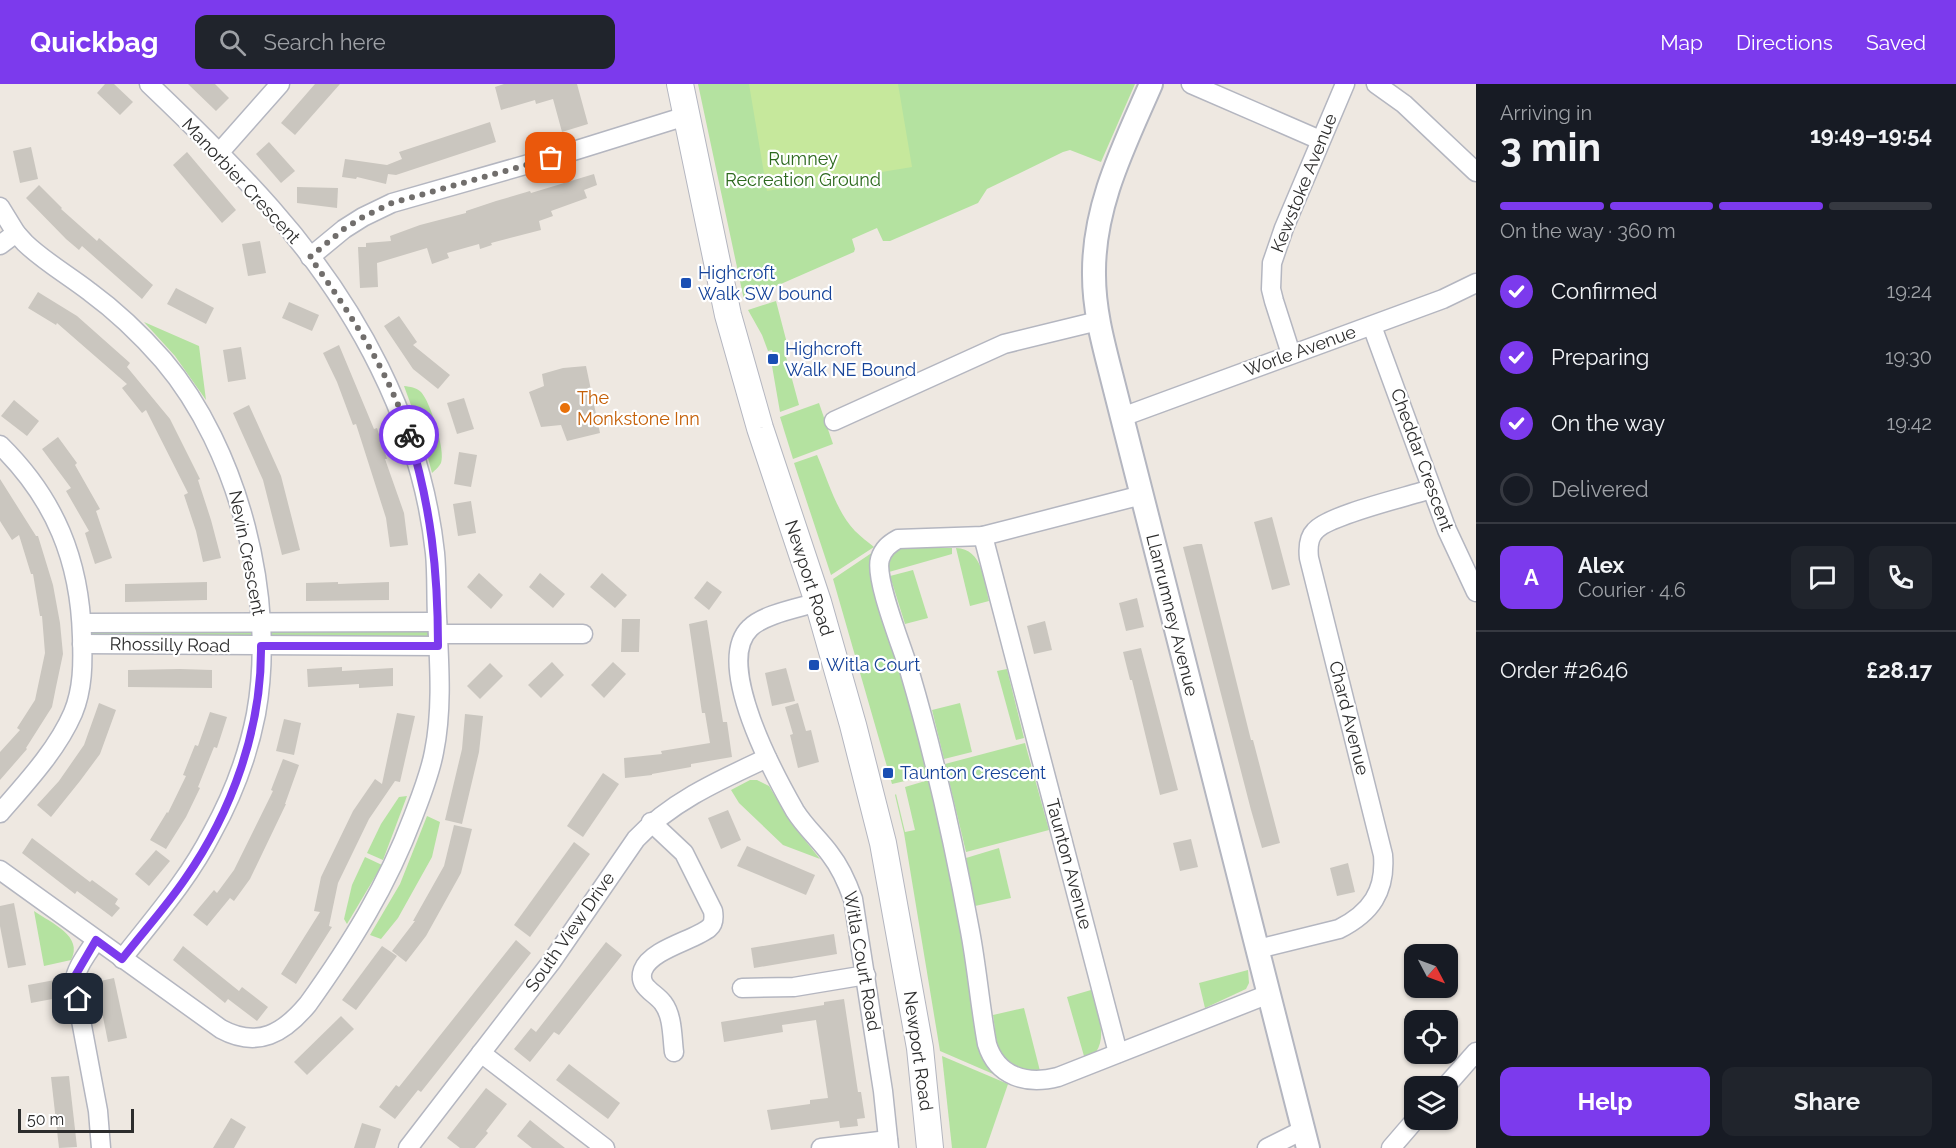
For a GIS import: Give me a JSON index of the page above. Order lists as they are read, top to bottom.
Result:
{
  "streets": {
    "main road": ["Newport Road"],
    "street": [
      "Manorbier Crescent",
      "Kewstoke Avenue",
      "Worle Avenue",
      "Cheddar Crescent",
      "Nevin Crescent",
      "Llanrumney Avenue",
      "Rhossilly Road",
      "Chard Avenue",
      "Taunton Avenue",
      "South View Drive",
      "Witla Court Road"
    ]
  },
  "crossings": [
    ["Manorbier Crescent", "Nevin Crescent"],
    ["Manorbier Crescent", "Rhossilly Road"],
    ["Kewstoke Avenue", "Worle Avenue"],
    ["Worle Avenue", "Cheddar Crescent"],
    ["Worle Avenue", "Llanrumney Avenue"],
    ["Cheddar Crescent", "Chard Avenue"],
    ["Nevin Crescent", "Rhossilly Road"],
    ["Newport Road", "Witla Court Road"],
    ["Llanrumney Avenue", "Chard Avenue"],
    ["South View Drive", "Witla Court Road"]
  ],
  "parks": ["Rumney Recreation Ground"],
  "places": {
    "transit": [
      "Highcroft Walk SW bound",
      "Highcroft Walk NE Bound",
      "Witla Court",
      "Taunton Crescent"
    ],
    "other": ["The Monkstone Inn"]
  },
  "scale_bar": "50 m",
  "north": "bottom right",
  "page": {
    "header": "Quickbag",
    "search": "Search here",
    "nav": ["Map", "Directions", "Saved"],
    "heading": ["3 min", "Arriving in", "19:49–19:54"],
    "panel": [
      "Alex",
      "Courier · 4.6",
      "Order #2646",
      "£28.17"
    ],
    "bar": "On the way · 360 m",
    "list": [
      ["Confirmed", "19:24"],
      ["Preparing", "19:30"],
      ["On the way", "19:42"],
      "Delivered"
    ],
    "round": "A",
    "buttons": ["Help", "Share"],
    "scale": "50 m"
  }
}
